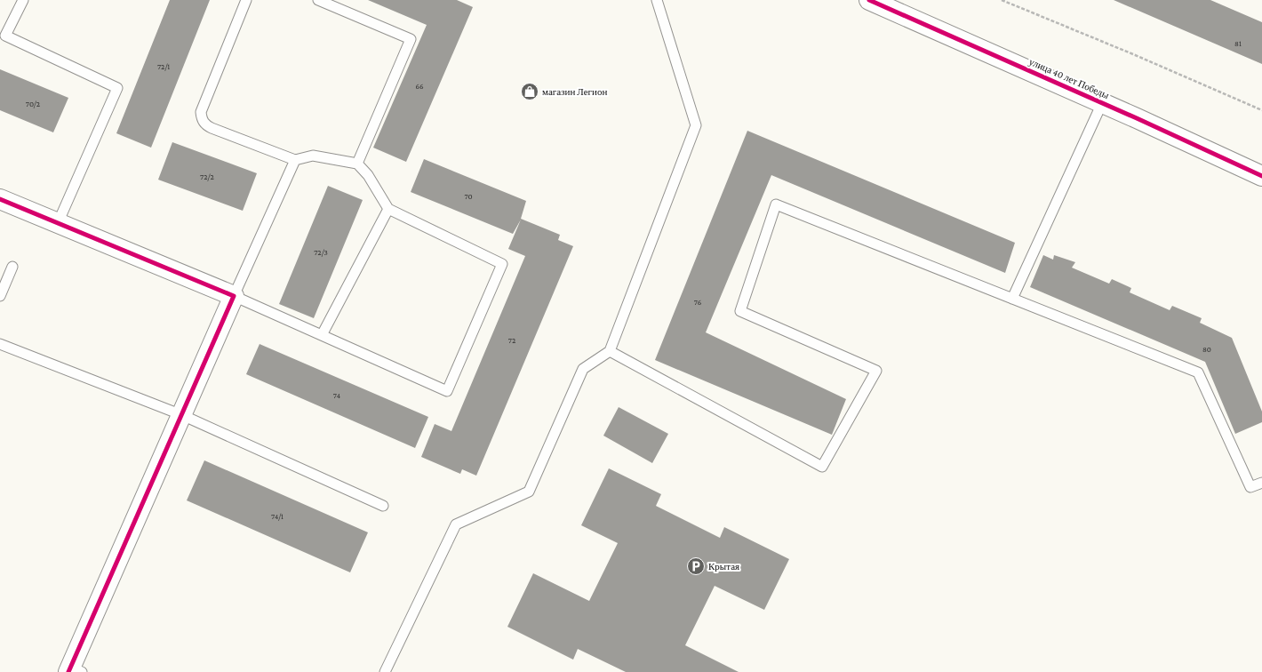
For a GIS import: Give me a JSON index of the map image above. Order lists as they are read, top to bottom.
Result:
{
  "streets": {
    "street": ["улица 40 лет Победы"]
  },
  "places": {
    "shop": ["магазин Легион"],
    "parking": ["Крытая"]
  },
  "house_numbers": [
    "81",
    "72/1",
    "66",
    "70/2",
    "72/2",
    "70",
    "72/3",
    "76",
    "72",
    "80",
    "74",
    "74/1"
  ]
}
